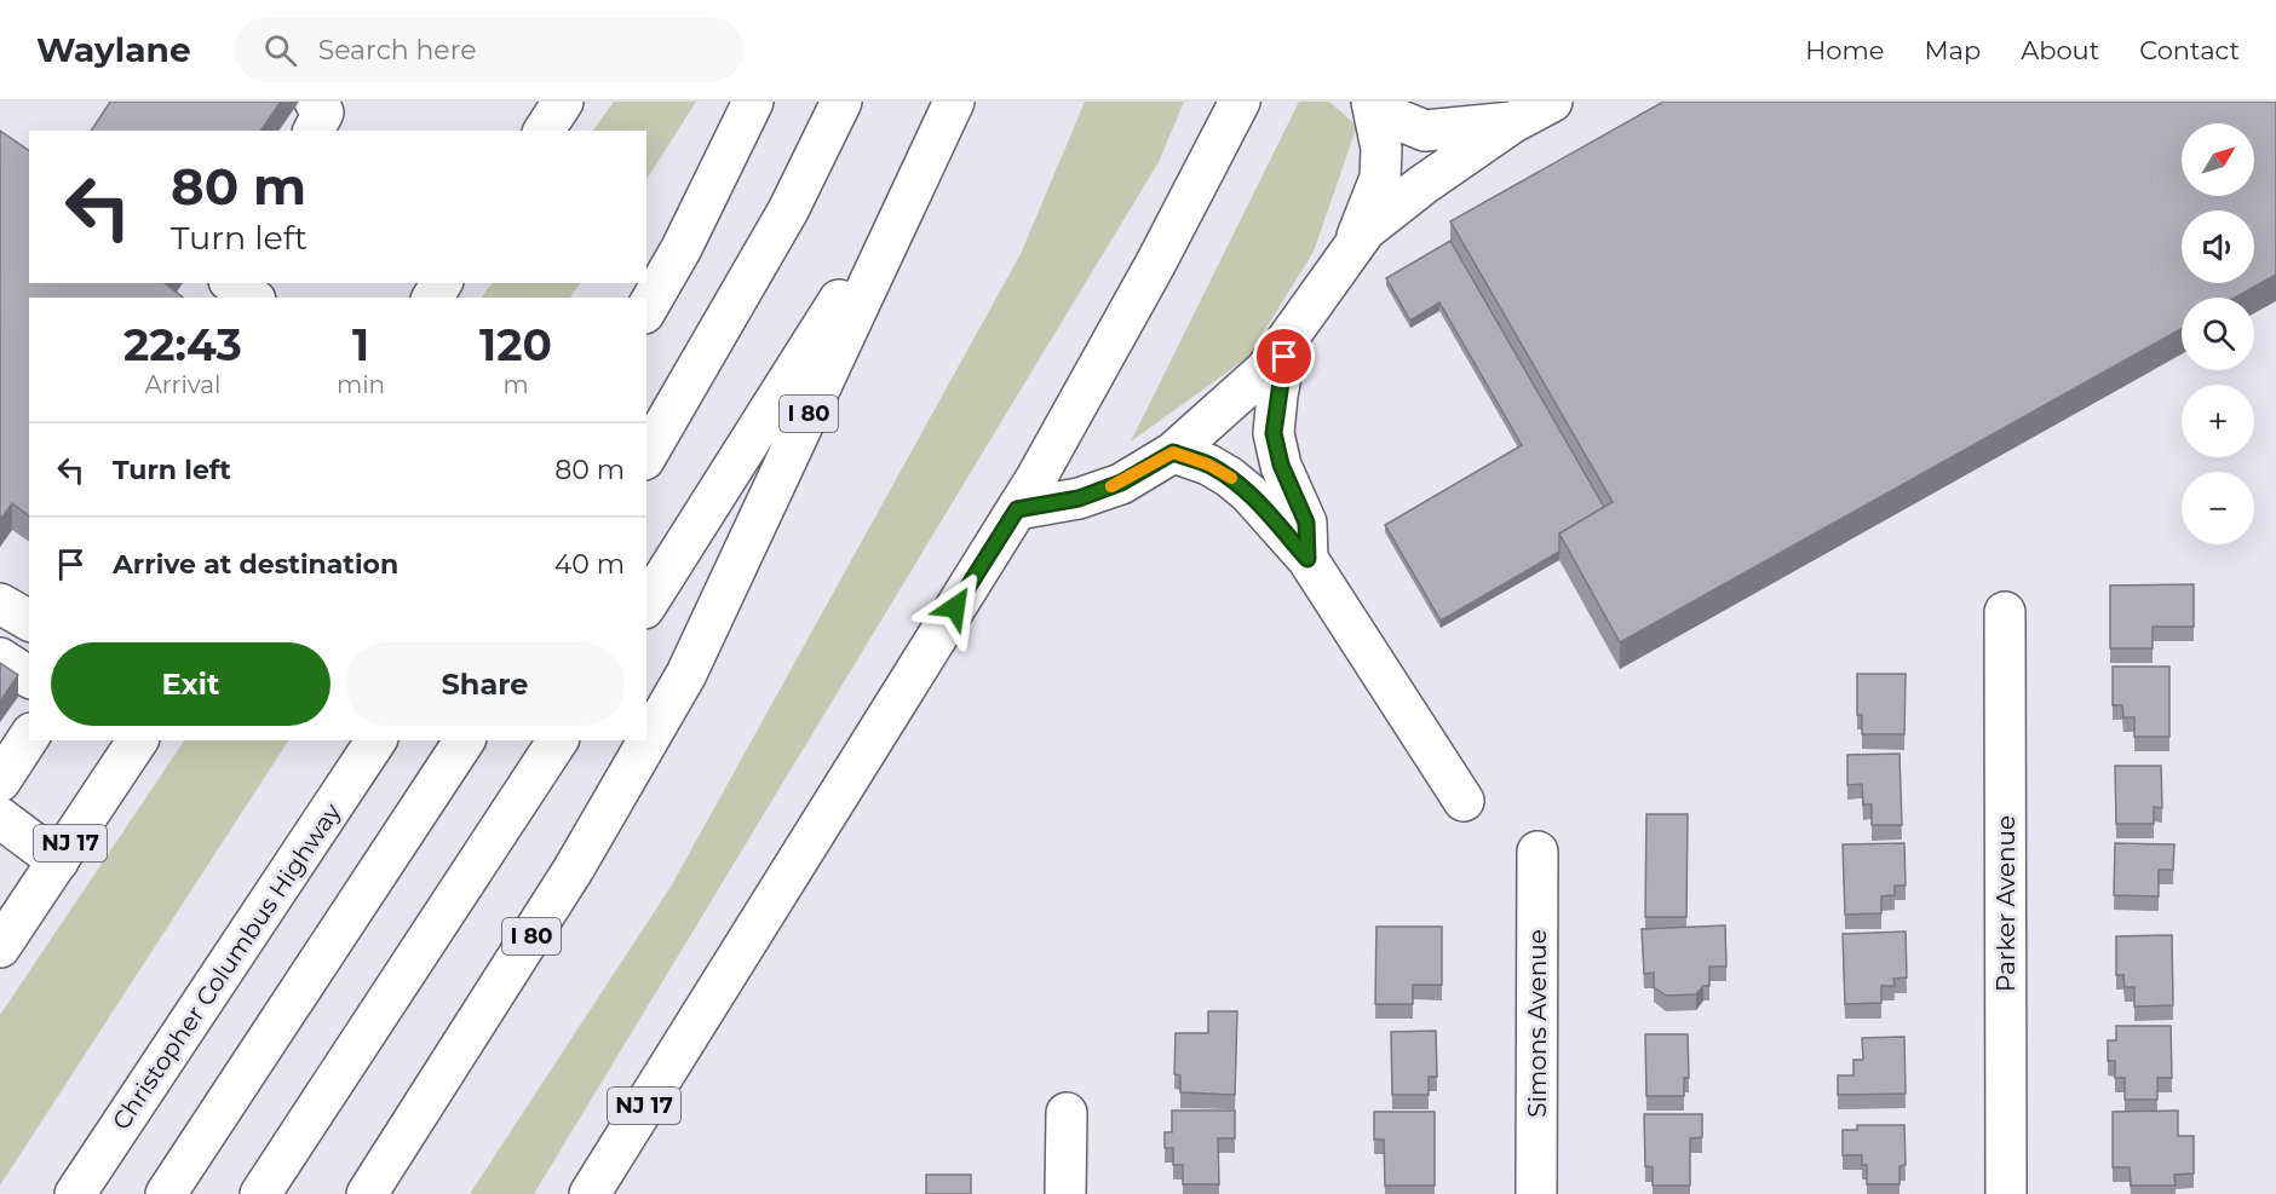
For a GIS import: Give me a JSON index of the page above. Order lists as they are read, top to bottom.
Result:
{
  "streets": {
    "main road": [
      "I 80",
      "NJ 17",
      "Parker Avenue",
      "Christopher Columbus Highway",
      "Simons Avenue"
    ]
  },
  "north": "top right",
  "page": {
    "header": "Waylane",
    "search": "Search here",
    "nav": [
      "Home",
      "Map",
      "About",
      "Contact"
    ],
    "map_buttons": ["+", "−"],
    "turn": ["80 m", "Turn left"],
    "eta": [
      "22:43",
      "Arrival",
      "1",
      "min",
      "120",
      "m"
    ],
    "list": [
      {
        "name": "Turn left",
        "value": "80 m"
      },
      {
        "name": "Arrive at destination",
        "value": "40 m"
      }
    ],
    "buttons": ["Exit", "Share"]
  }
}
